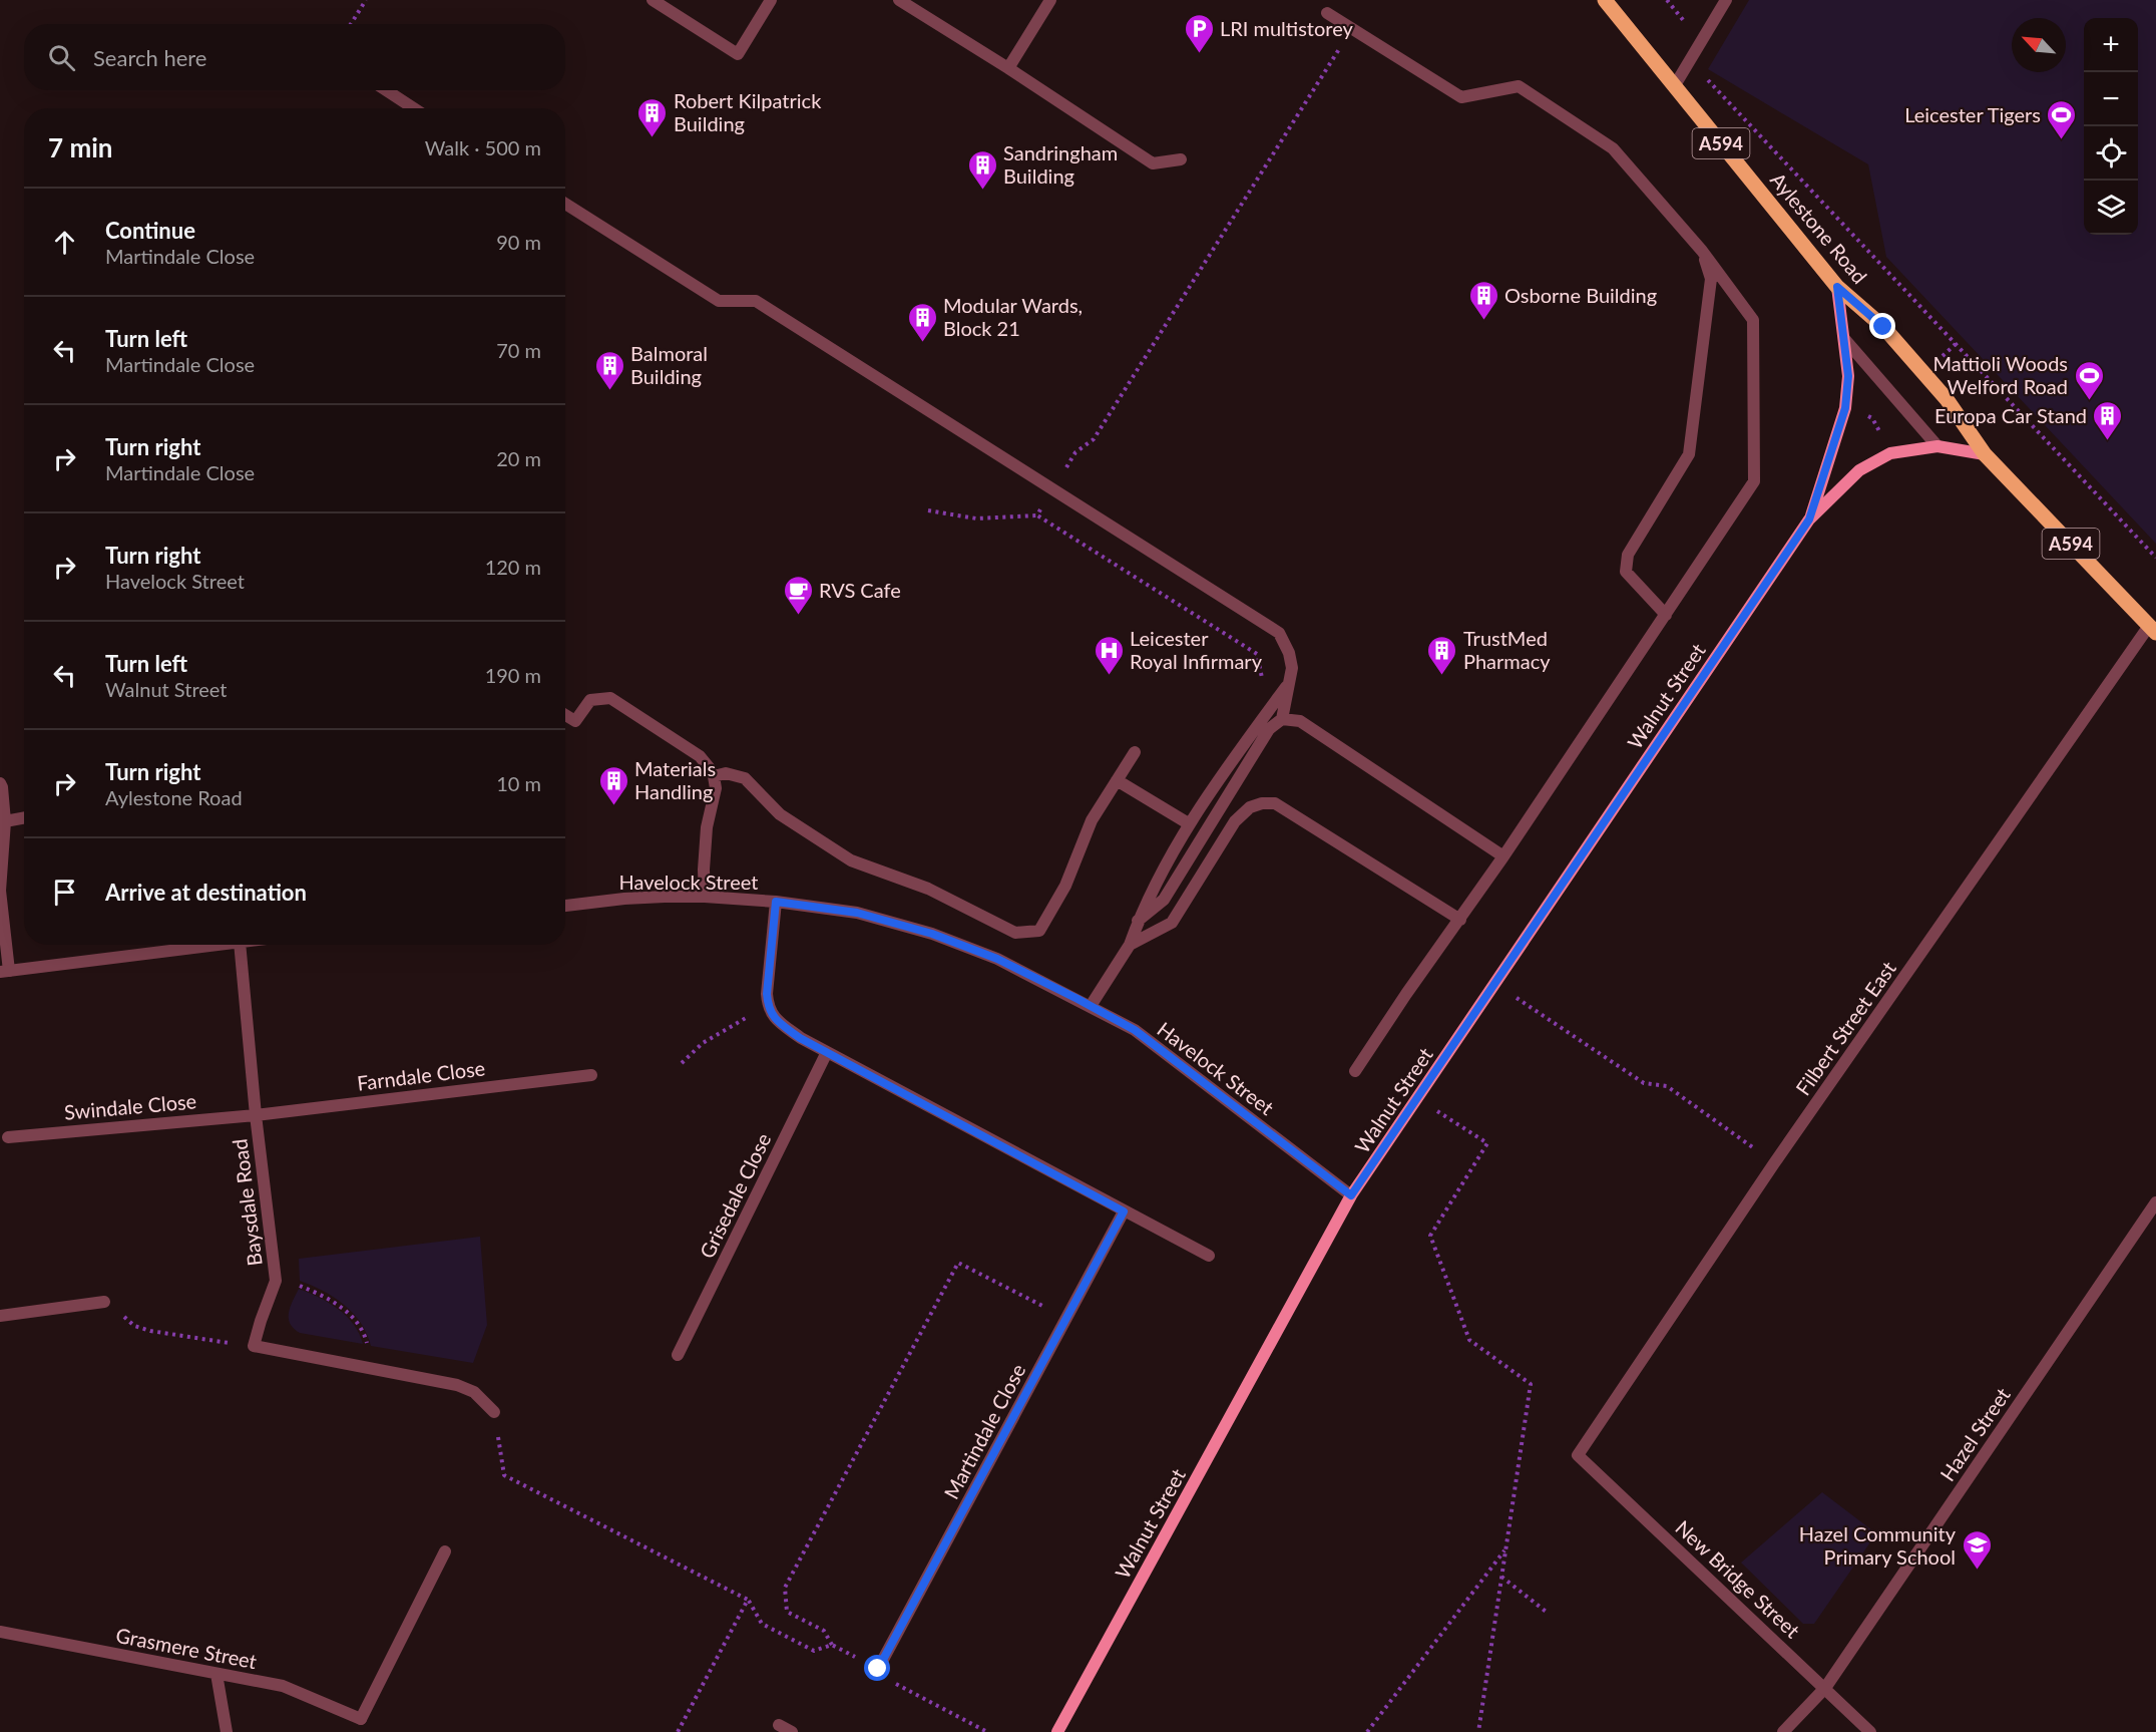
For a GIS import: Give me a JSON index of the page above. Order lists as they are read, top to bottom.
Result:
{
  "streets": {
    "main road": ["A594", "Aylestone Road"],
    "street": [
      "Walnut Street",
      "Havelock Street",
      "Filbert Street East",
      "Farndale Close",
      "Swindale Close",
      "Grisedale Close",
      "Baysdale Road",
      "Martindale Close",
      "Hazel Street",
      "New Bridge Street",
      "Grasmere Street"
    ]
  },
  "crossings": [
    ["Aylestone Road", "Walnut Street"],
    ["Aylestone Road", "Filbert Street East"],
    ["Walnut Street", "Havelock Street"],
    ["Filbert Street East", "New Bridge Street"],
    ["Farndale Close", "Swindale Close"],
    ["Farndale Close", "Baysdale Road"],
    ["Swindale Close", "Baysdale Road"],
    ["Hazel Street", "New Bridge Street"]
  ],
  "places": {
    "parking": ["LRI multistorey"],
    "building": [
      "Robert Kilpatrick Building",
      "Sandringham Building",
      "Osborne Building",
      "Modular Wards, Block 21",
      "Balmoral Building",
      "Europa Car Stand",
      "TrustMed Pharmacy",
      "Materials Handling"
    ],
    "sports": ["Leicester Tigers", "Mattioli Woods Welford Road"],
    "cafe": ["RVS Cafe"],
    "hospital": ["Leicester Royal Infirmary"],
    "school or university": ["Hazel Community Primary School"]
  },
  "north": "top left",
  "page": {
    "map_buttons": ["+", "−"],
    "search": "Search here",
    "heading": ["7 min", "Walk · 500 m"],
    "list": [
      ["Continue", "Martindale Close", "90 m"],
      ["Turn left", "Martindale Close", "70 m"],
      ["Turn right", "Martindale Close", "20 m"],
      ["Turn right", "Havelock Street", "120 m"],
      ["Turn left", "Walnut Street", "190 m"],
      ["Turn right", "Aylestone Road", "10 m"],
      "Arrive at destination"
    ]
  }
}
